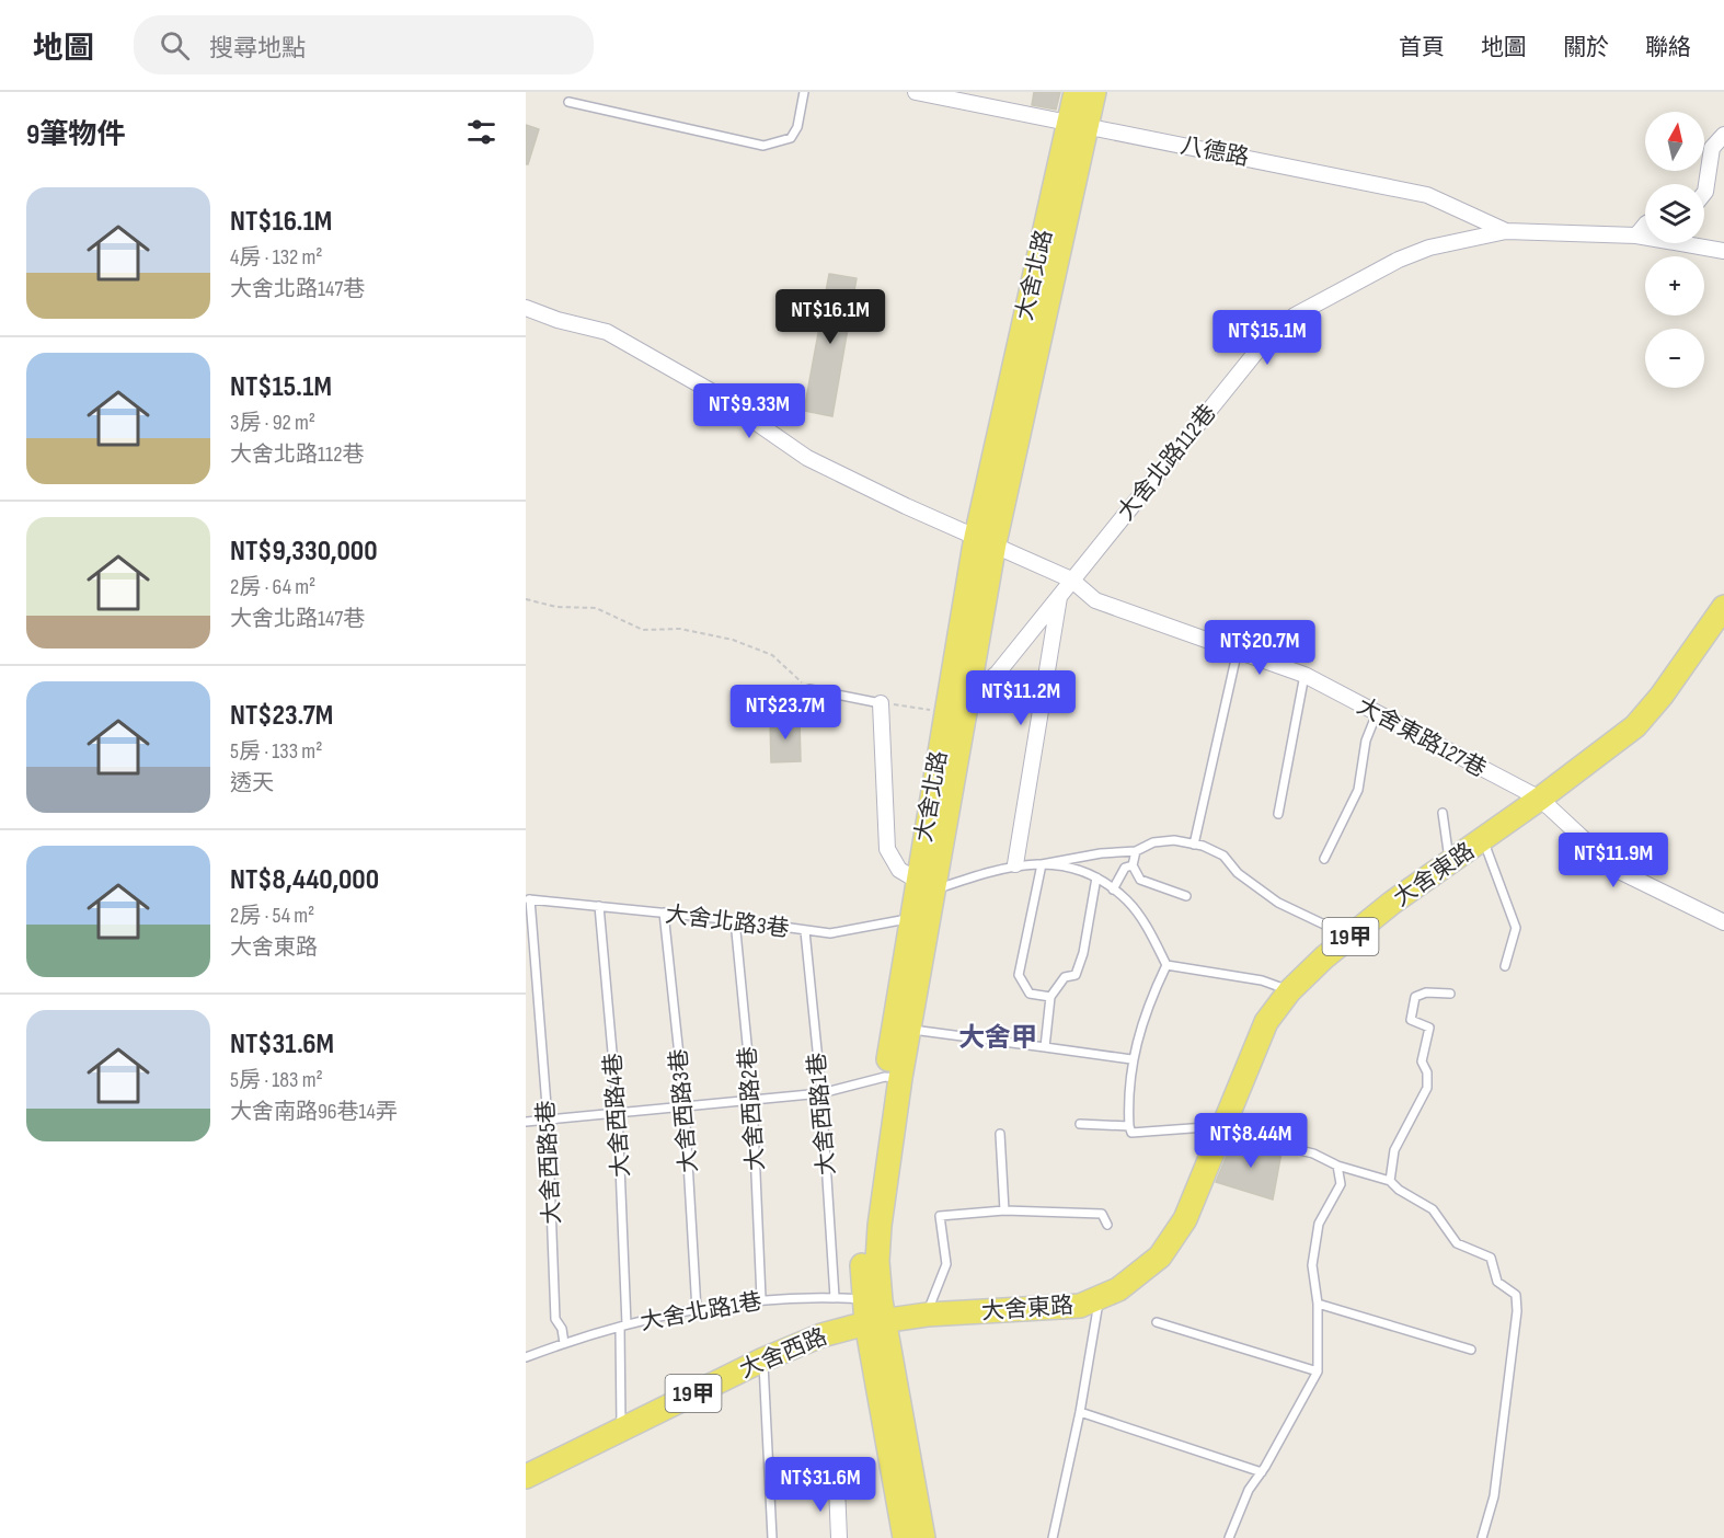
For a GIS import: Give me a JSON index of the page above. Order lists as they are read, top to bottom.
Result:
{
  "streets": {
    "main road": [
      "大舍北路",
      "大舍東路",
      "19甲",
      "大舍西路"
    ],
    "street": ["八德路", "大舍北路112巷", "大舍東路127巷"],
    "lane": [
      "大舍北路3巷",
      "大舍西路2巷",
      "大舍西路3巷",
      "大舍西路1巷",
      "大舍西路4巷",
      "大舍西路5巷",
      "大舍北路1巷"
    ]
  },
  "crossings": [
    ["八德路", "大舍北路"],
    ["八德路", "大舍北路112巷"],
    ["大舍北路", "大舍北路112巷"],
    ["大舍北路", "大舍東路127巷"],
    ["大舍北路", "大舍東路"],
    ["大舍北路", "大舍北路3巷"],
    ["大舍北路", "大舍北路1巷"],
    ["大舍北路", "大舍西路"],
    ["大舍北路112巷", "大舍東路127巷"],
    ["大舍東路127巷", "大舍東路"],
    ["大舍東路", "大舍北路1巷"],
    ["大舍東路", "大舍西路"],
    ["大舍北路3巷", "大舍西路2巷"],
    ["大舍北路3巷", "大舍西路3巷"],
    ["大舍北路3巷", "大舍西路1巷"],
    ["大舍北路3巷", "大舍西路4巷"],
    ["大舍北路3巷", "大舍西路5巷"],
    ["大舍西路2巷", "大舍北路1巷"],
    ["大舍西路3巷", "大舍北路1巷"],
    ["大舍西路1巷", "大舍北路1巷"],
    ["大舍西路4巷", "大舍北路1巷"],
    ["大舍西路4巷", "大舍西路"],
    ["大舍西路5巷", "大舍北路1巷"],
    ["大舍北路1巷", "大舍西路"]
  ],
  "districts": ["大舍甲"],
  "north": "top",
  "page": {
    "header": "地圖",
    "search": "搜尋地點",
    "nav": [
      "首頁",
      "地圖",
      "關於",
      "聯絡"
    ],
    "heading": "9筆物件",
    "map_buttons": ["+", "−"],
    "list": [
      {
        "name": "NT$16.1M",
        "note": "4房 · 132 m² · 大舍北路147巷"
      },
      {
        "name": "NT$15.1M",
        "note": "3房 · 92 m² · 大舍北路112巷"
      },
      {
        "name": "NT$9,330,000",
        "note": "2房 · 64 m² · 大舍北路147巷"
      },
      {
        "name": "NT$23.7M",
        "note": "5房 · 133 m² · 透天"
      },
      {
        "name": "NT$8,440,000",
        "note": "2房 · 54 m² · 大舍東路"
      },
      {
        "name": "NT$31.6M",
        "note": "5房 · 183 m² · 大舍南路96巷14弄"
      }
    ],
    "price": [
      "NT$16.1M",
      "NT$15.1M",
      "NT$9.33M",
      "NT$20.7M",
      "NT$11.2M",
      "NT$23.7M",
      "NT$11.9M",
      "NT$8.44M",
      "NT$31.6M"
    ]
  }
}
